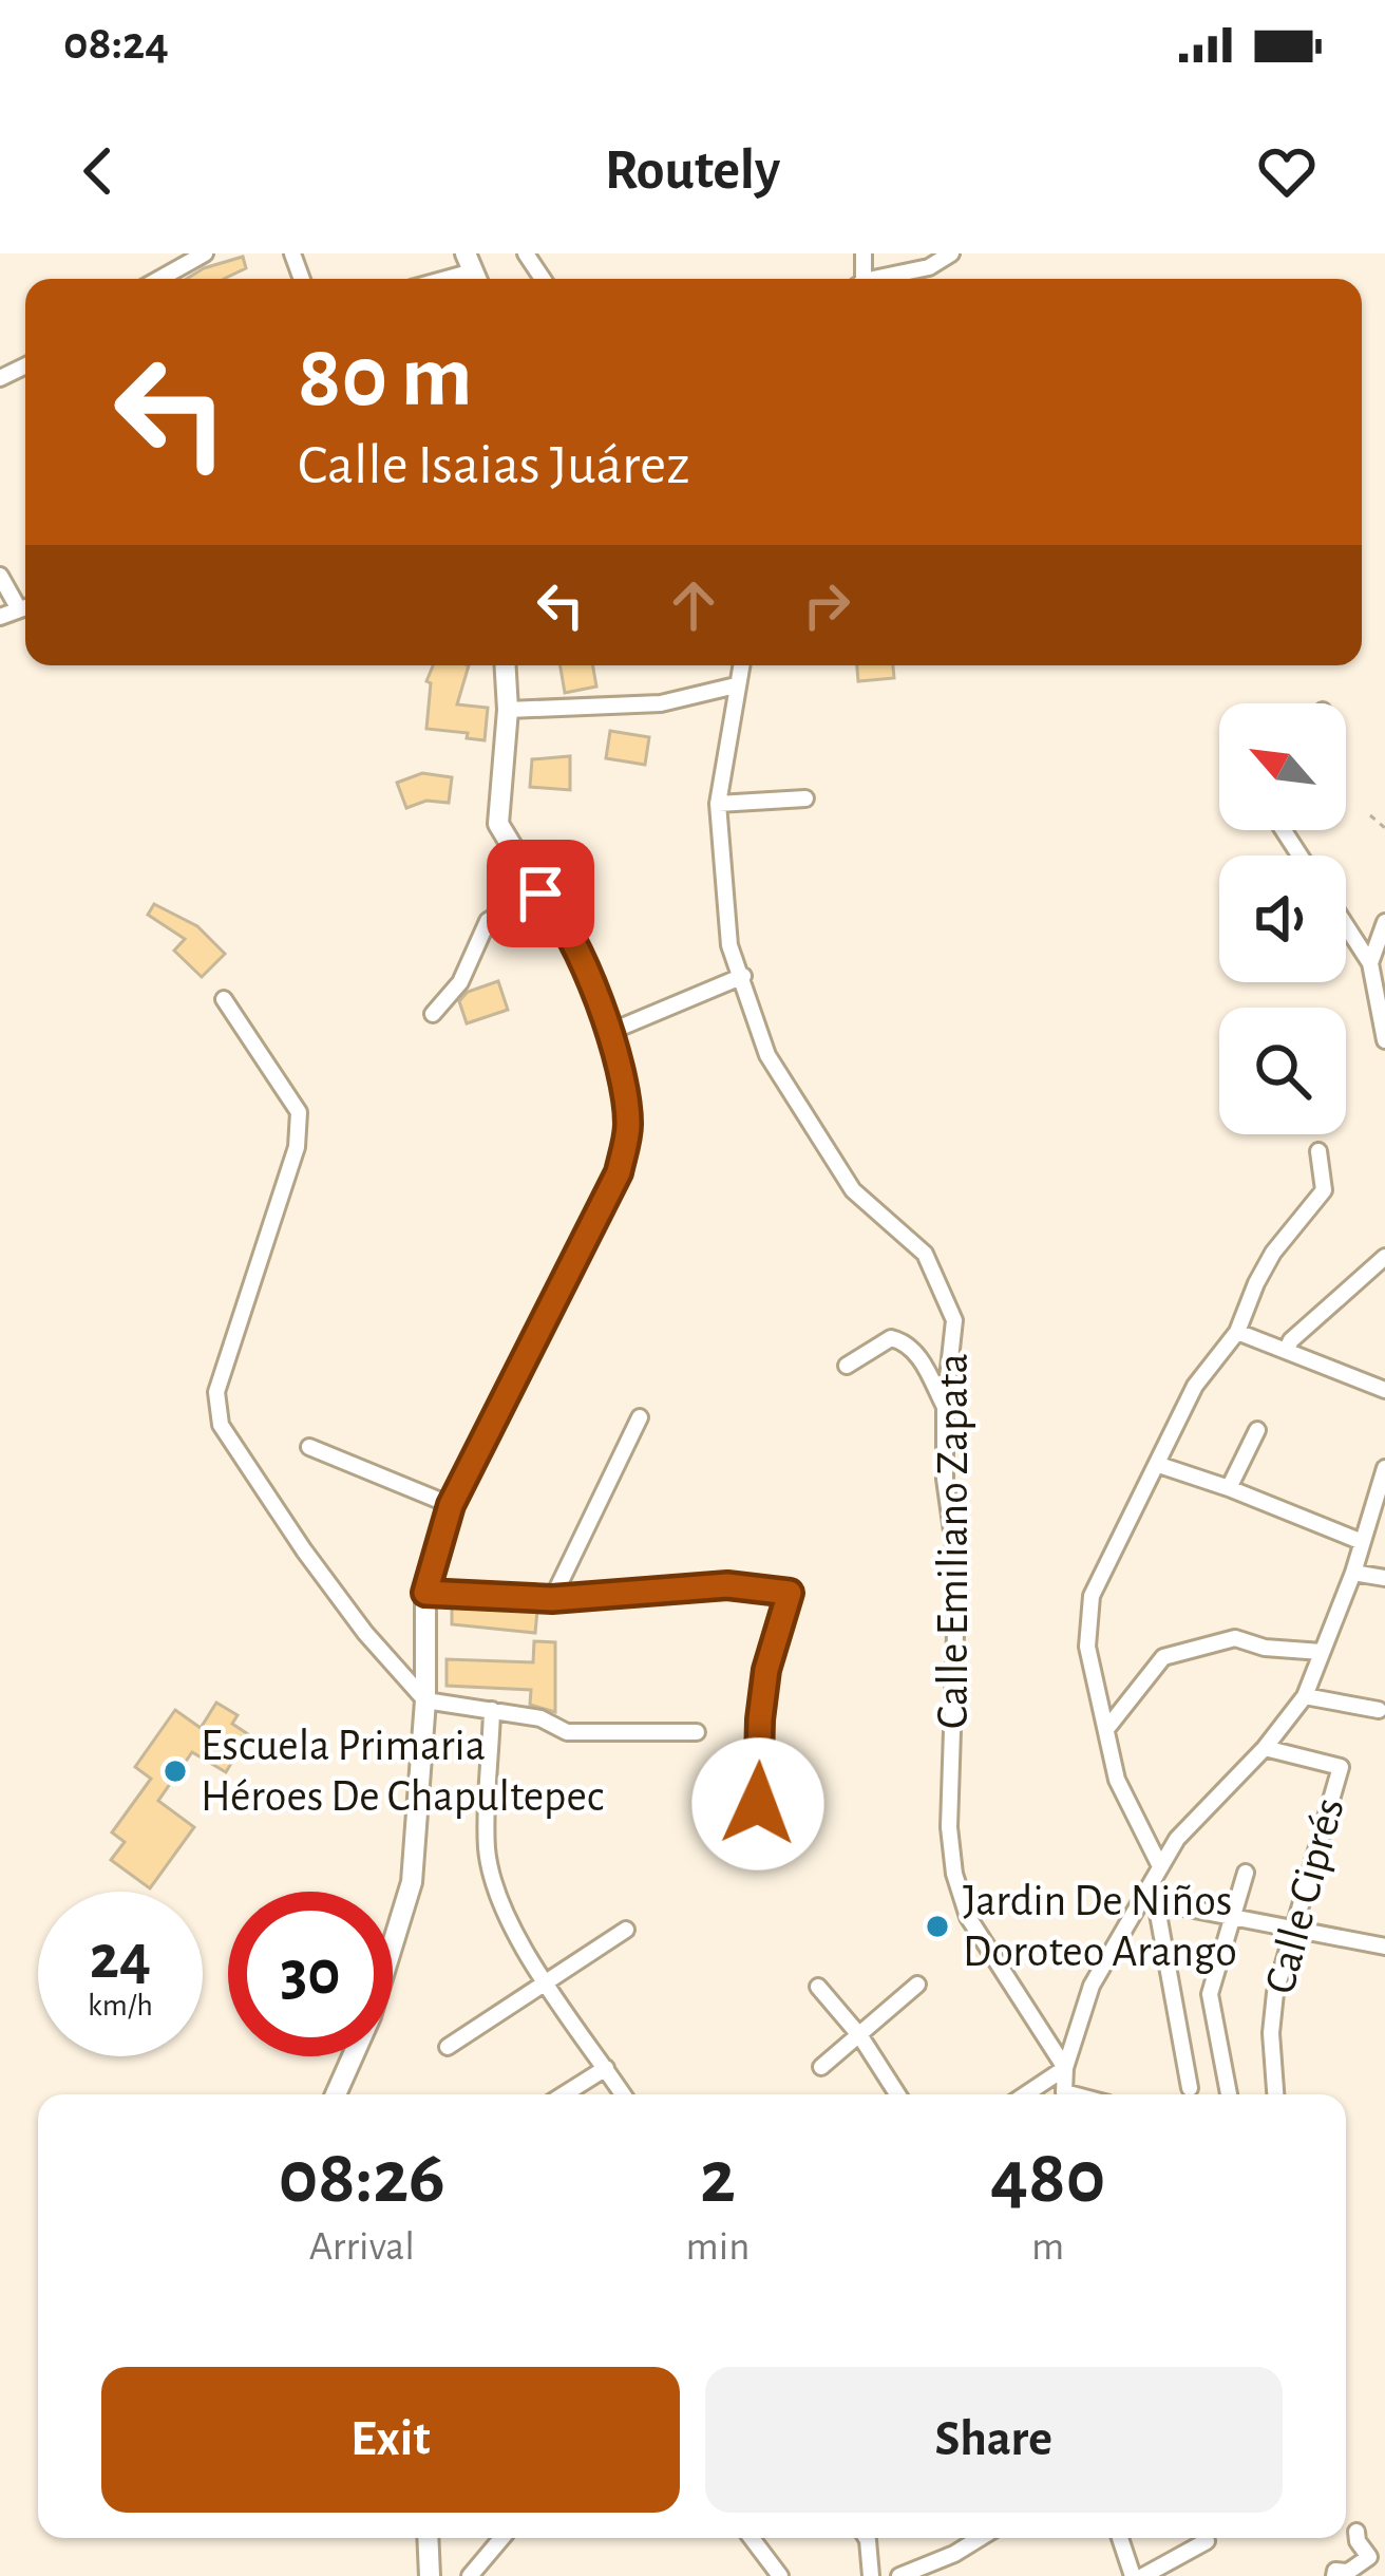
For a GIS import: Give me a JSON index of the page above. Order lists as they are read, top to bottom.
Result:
{
  "streets": {
    "street": ["Calle Emiliano Zapata", "Calle Ciprés"]
  },
  "places": ["Escuela Primaria Héroes De Chapultepec", "Jardin De Niños Doroteo Arango"],
  "north": "top left",
  "page": {
    "status": "08:24",
    "header": "Routely",
    "turn": ["80 m", "Calle Isaias Juárez"],
    "speed": "24 km/h",
    "limit": "30",
    "eta": [
      "08:26",
      "Arrival",
      "2",
      "min",
      "480",
      "m"
    ],
    "buttons": ["Exit", "Share"]
  }
}
